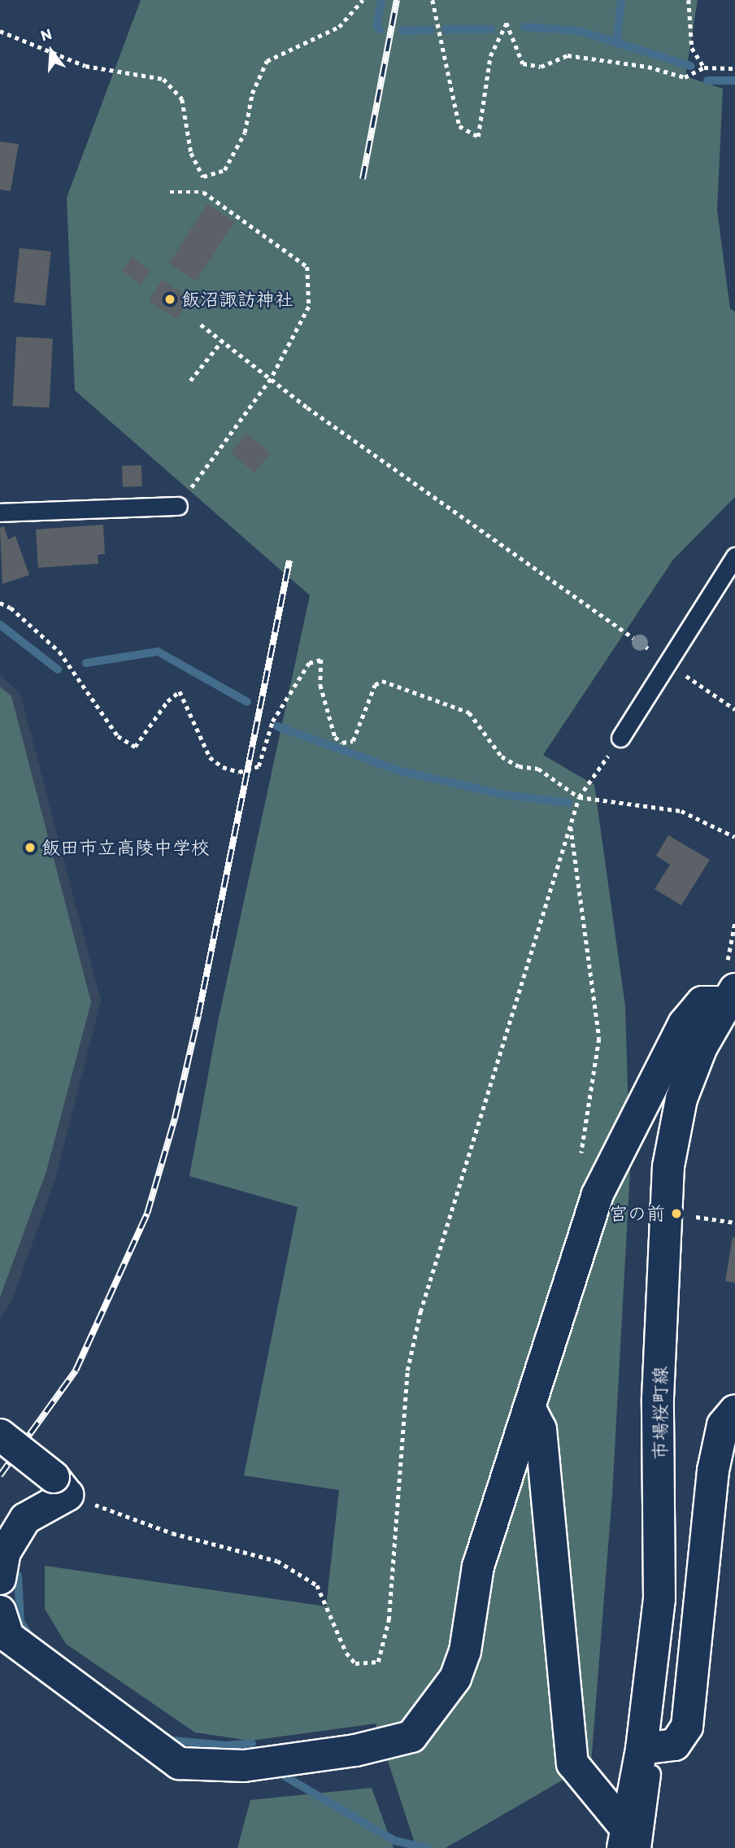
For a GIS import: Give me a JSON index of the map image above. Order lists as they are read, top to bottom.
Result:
{
  "streets": {
    "street": ["市場桜町線"]
  },
  "places": ["飯沼諏訪神社", "飯田市立高陵中学校", "宮の前"],
  "north": "top"
}
